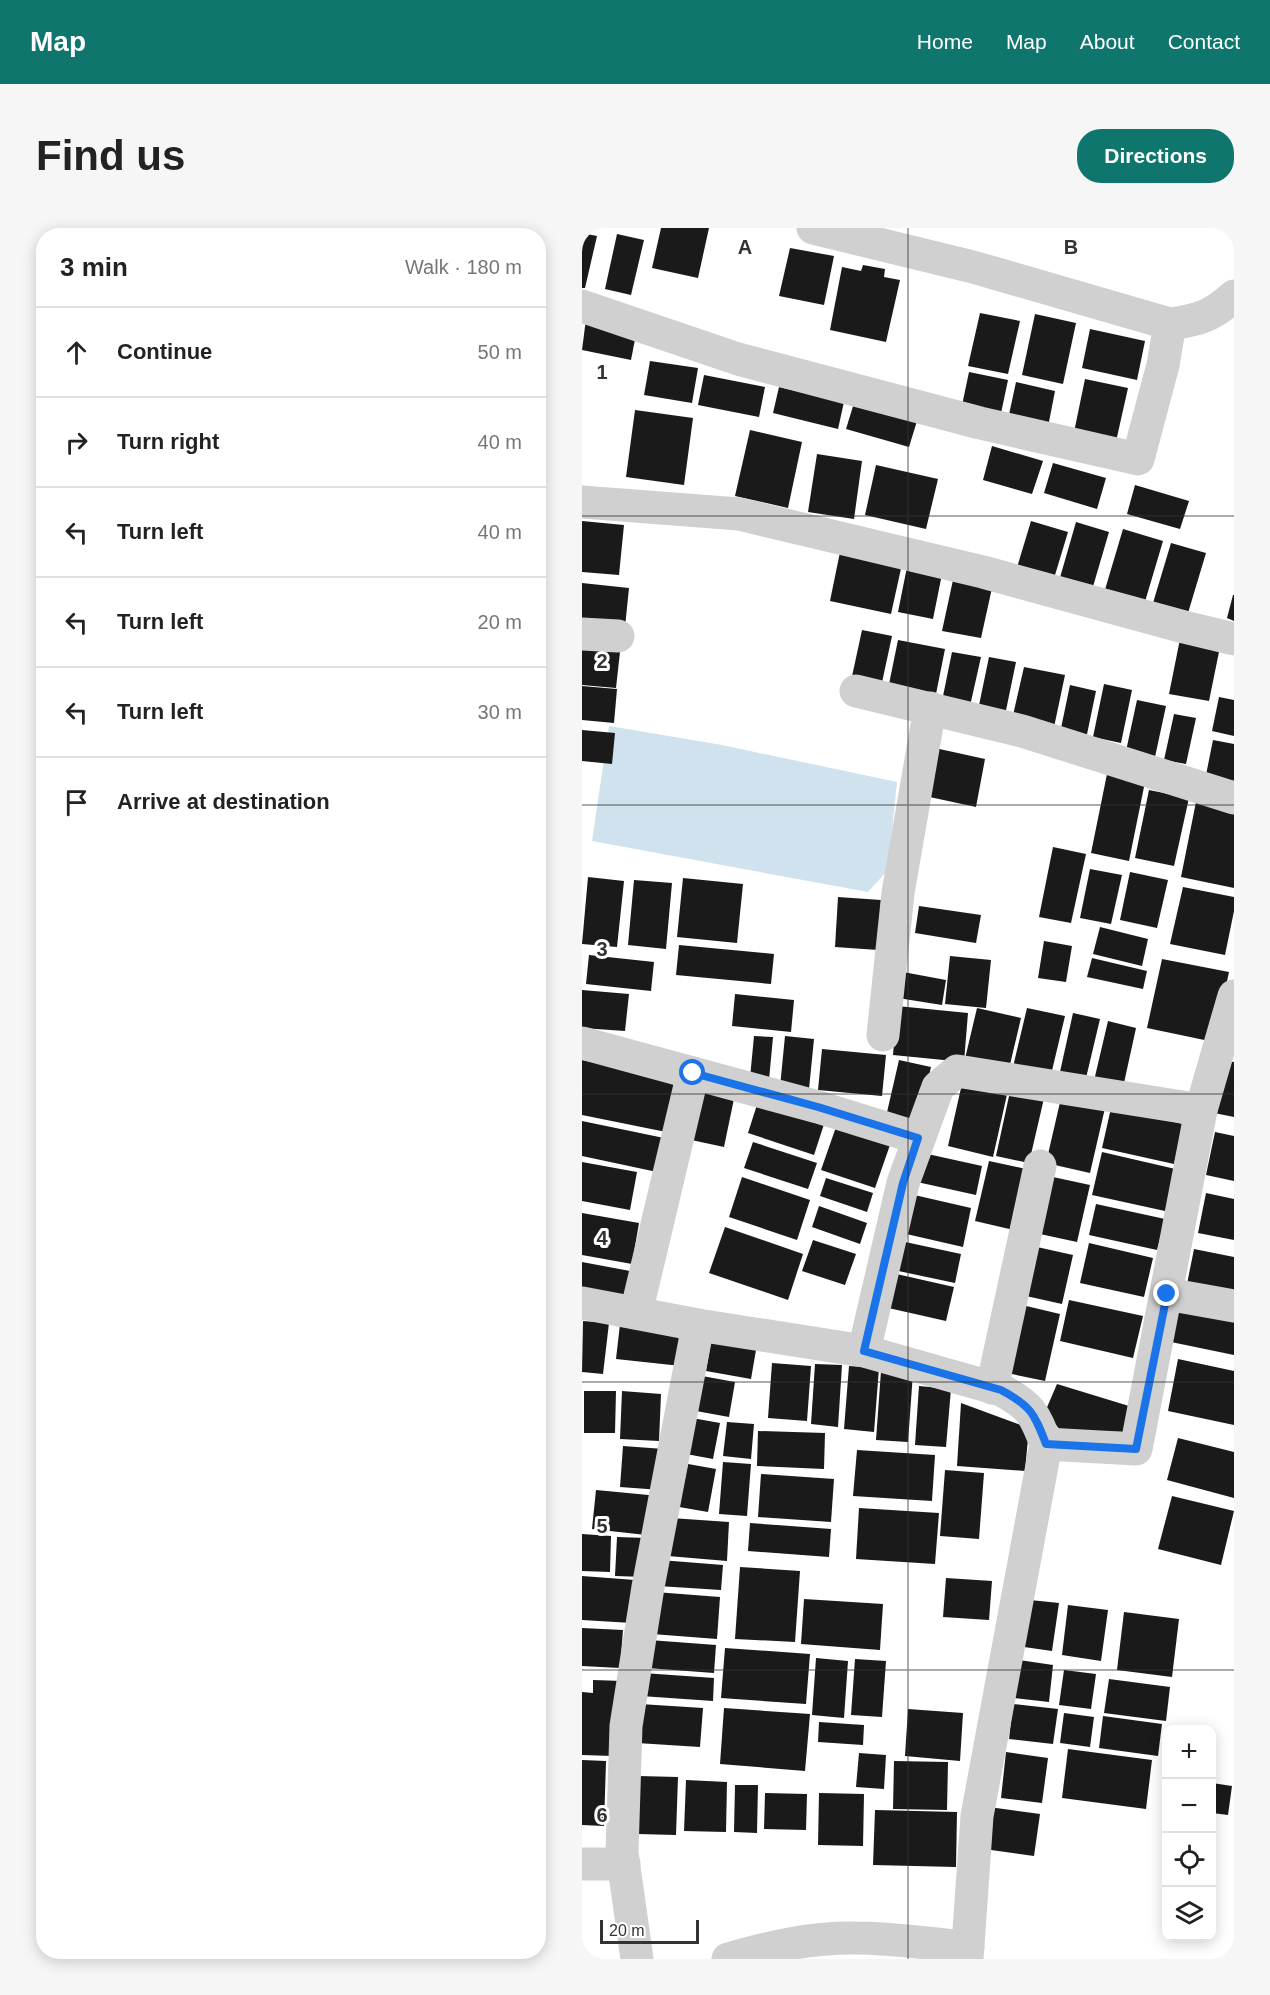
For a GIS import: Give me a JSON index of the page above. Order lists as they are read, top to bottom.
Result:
{
  "scale_bar": "20 m",
  "page": {
    "header": "Map",
    "nav": [
      "Home",
      "Map",
      "About",
      "Contact"
    ],
    "buttons": "Directions",
    "title": "Find us",
    "heading": ["3 min", "Walk · 180 m"],
    "list": [
      ["Continue", "50 m"],
      ["Turn right", "40 m"],
      ["Turn left", "40 m"],
      ["Turn left", "20 m"],
      ["Turn left", "30 m"],
      "Arrive at destination"
    ],
    "map_buttons": ["+", "−"],
    "scale": "20 m"
  },
  "grid": {
    "columns": ["A", "B"],
    "rows": [
      "1",
      "2",
      "3",
      "4",
      "5",
      "6"
    ]
  }
}
